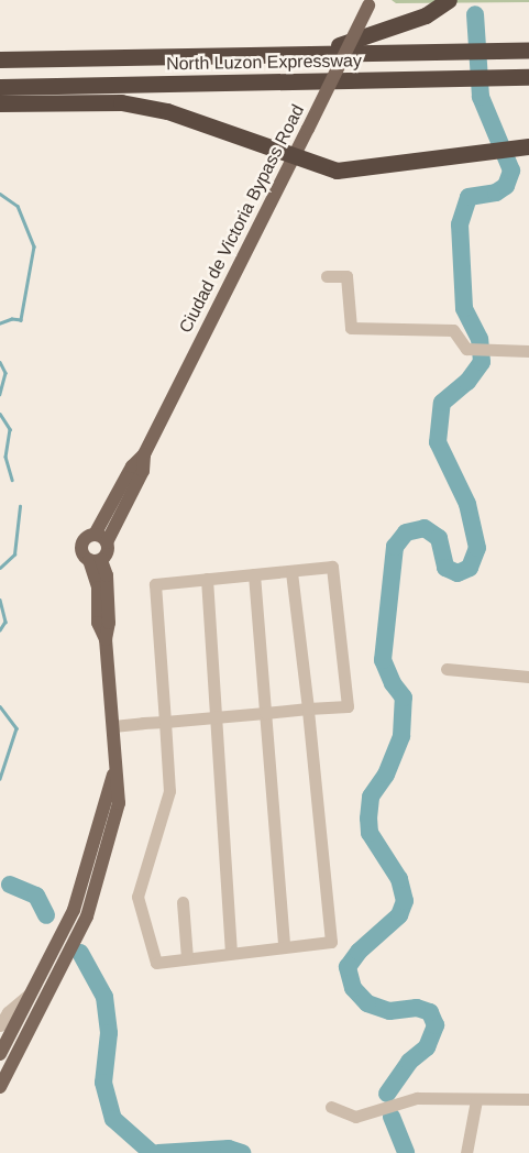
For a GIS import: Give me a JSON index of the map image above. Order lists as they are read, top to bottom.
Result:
{
  "streets": {
    "highway": ["North Luzon Expressway"],
    "main road": ["Ciudad de Victoria Bypass Road"]
  }
}
